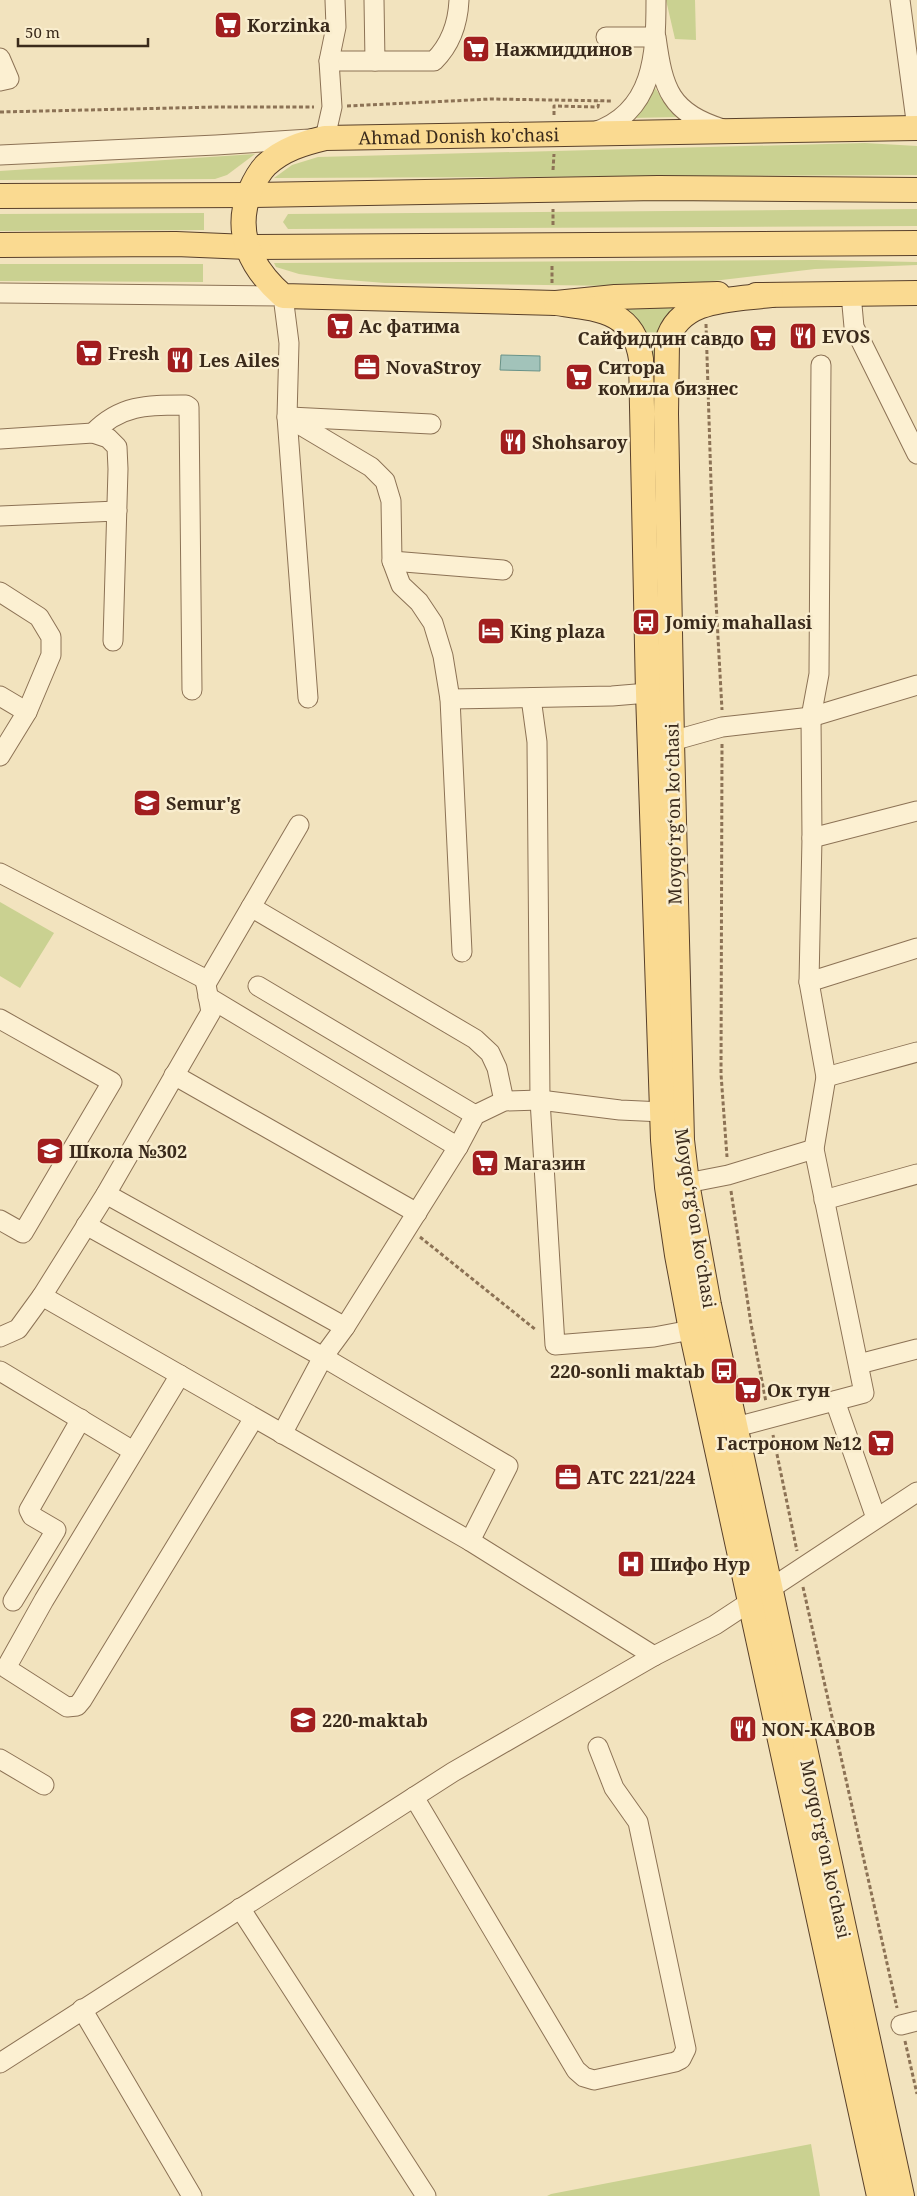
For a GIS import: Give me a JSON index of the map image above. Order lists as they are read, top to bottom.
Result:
{
  "streets": {
    "main road": ["Ahmad Donish ko'chasi", "Moyqoʻrgʻon koʻchasi"]
  },
  "places": {
    "supermarket": [
      "Korzinka",
      "Нажмиддинов",
      "Ас фатима",
      "Сайфиддин савдо",
      "Fresh",
      "Ситора комила бизнес",
      "Магазин",
      "Ок тун",
      "Гастроном №12"
    ],
    "restaurant": [
      "EVOS",
      "Les Ailes",
      "Shohsaroy",
      "NON-KABOB"
    ],
    "office": ["NovaStroy", "АТС 221/224"],
    "bus stop": ["Jomiy mahallasi", "220-sonli maktab"],
    "hotel": ["King plaza"],
    "school or university": ["Semur'g", "Школа №302", "220-maktab"],
    "hospital": ["Шифо Нур"]
  },
  "scale_bar": "50 m"
}
